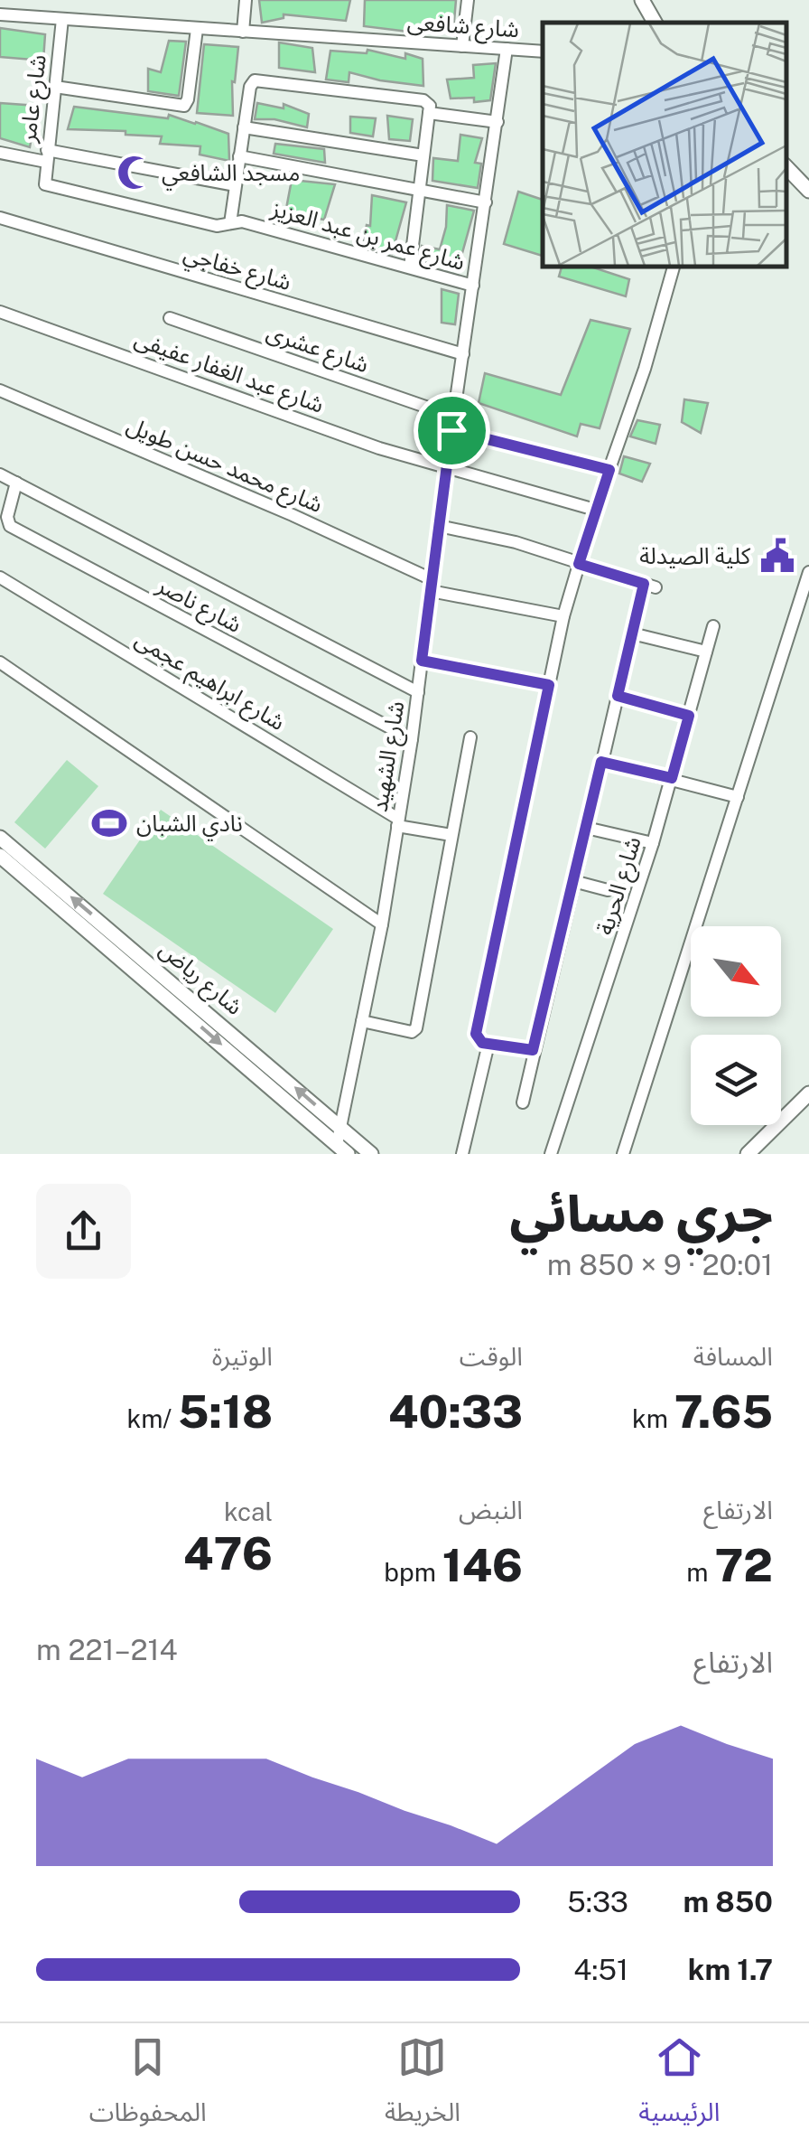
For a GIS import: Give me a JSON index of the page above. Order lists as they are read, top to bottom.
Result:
{
  "streets": {
    "street": [
      "شارع شافعى",
      "شارع عامر",
      "شارع عمر بن عبد العزيز",
      "شارع خفاجي",
      "شارع عشرى",
      "شارع عبد الغفار عفيفى",
      "شارع محمد حسن طويل",
      "شارع ناصر",
      "شارع ابراهيم عجمى",
      "شارع الشهيد",
      "شارع الحرية",
      "شارع رياض"
    ]
  },
  "crossings": [
    ["شارع شافعى", "شارع عامر"],
    ["شارع شافعى", "شارع الشهيد"],
    ["شارع عامر", "شارع عمر بن عبد العزيز"],
    ["شارع عمر بن عبد العزيز", "شارع الشهيد"],
    ["شارع خفاجي", "شارع الشهيد"],
    ["شارع عشرى", "شارع الشهيد"],
    ["شارع عبد الغفار عفيفى", "شارع الشهيد"],
    ["شارع محمد حسن طويل", "شارع الشهيد"],
    ["شارع ناصر", "شارع الشهيد"],
    ["شارع ابراهيم عجمى", "شارع الشهيد"],
    ["شارع الشهيد", "شارع رياض"]
  ],
  "places": {
    "mosque": ["مسجد الشافعي"],
    "public building": ["كلية الصيدلة"],
    "sports": ["نادي الشبان"]
  },
  "north": "bottom right",
  "page": {
    "heading": ["جري مسائي", "20:01 · 9 × 850 m"],
    "stats": [
      ["المسافة", "7.65 km"],
      ["الوقت", "40:33"],
      ["الوتيرة", "5:18 /km"],
      ["الارتفاع", "72 m"],
      ["النبض", "146 bpm"],
      ["kcal", "476"]
    ],
    "chart": ["الارتفاع", "214–221 m"],
    "list": [
      {
        "name": "850 m",
        "note": "5:33"
      },
      {
        "name": "1.7 km",
        "note": "4:51"
      }
    ],
    "tabs": ["الرئيسية", "الخريطة", "المحفوظات"]
  }
}
